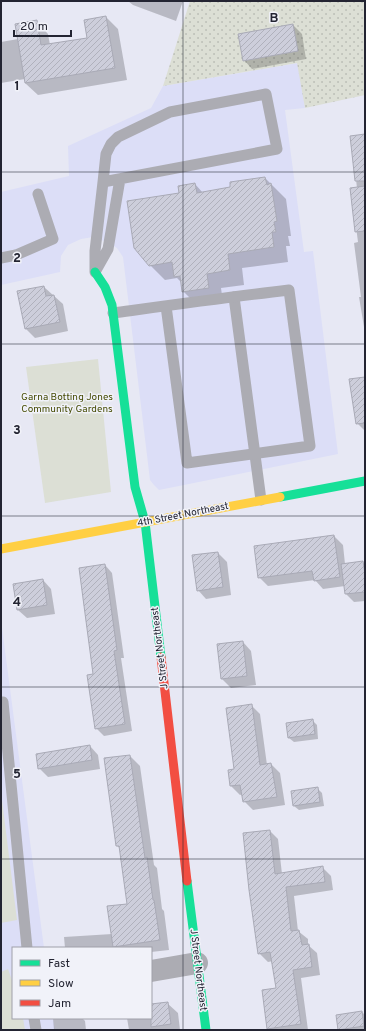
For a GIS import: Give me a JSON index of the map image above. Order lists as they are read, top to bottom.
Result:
{
  "streets": {
    "street": ["4th Street Northeast", "J Street Northeast"]
  },
  "crossings": [
    ["4th Street Northeast", "J Street Northeast"]
  ],
  "parks": ["Garna Botting Jones Community Gardens"],
  "legend": ["Fast", "Slow", "Jam"],
  "scale_bar": "20 m",
  "grid": {
    "columns": ["B"],
    "rows": [
      "1",
      "2",
      "3",
      "4",
      "5"
    ]
  }
}
